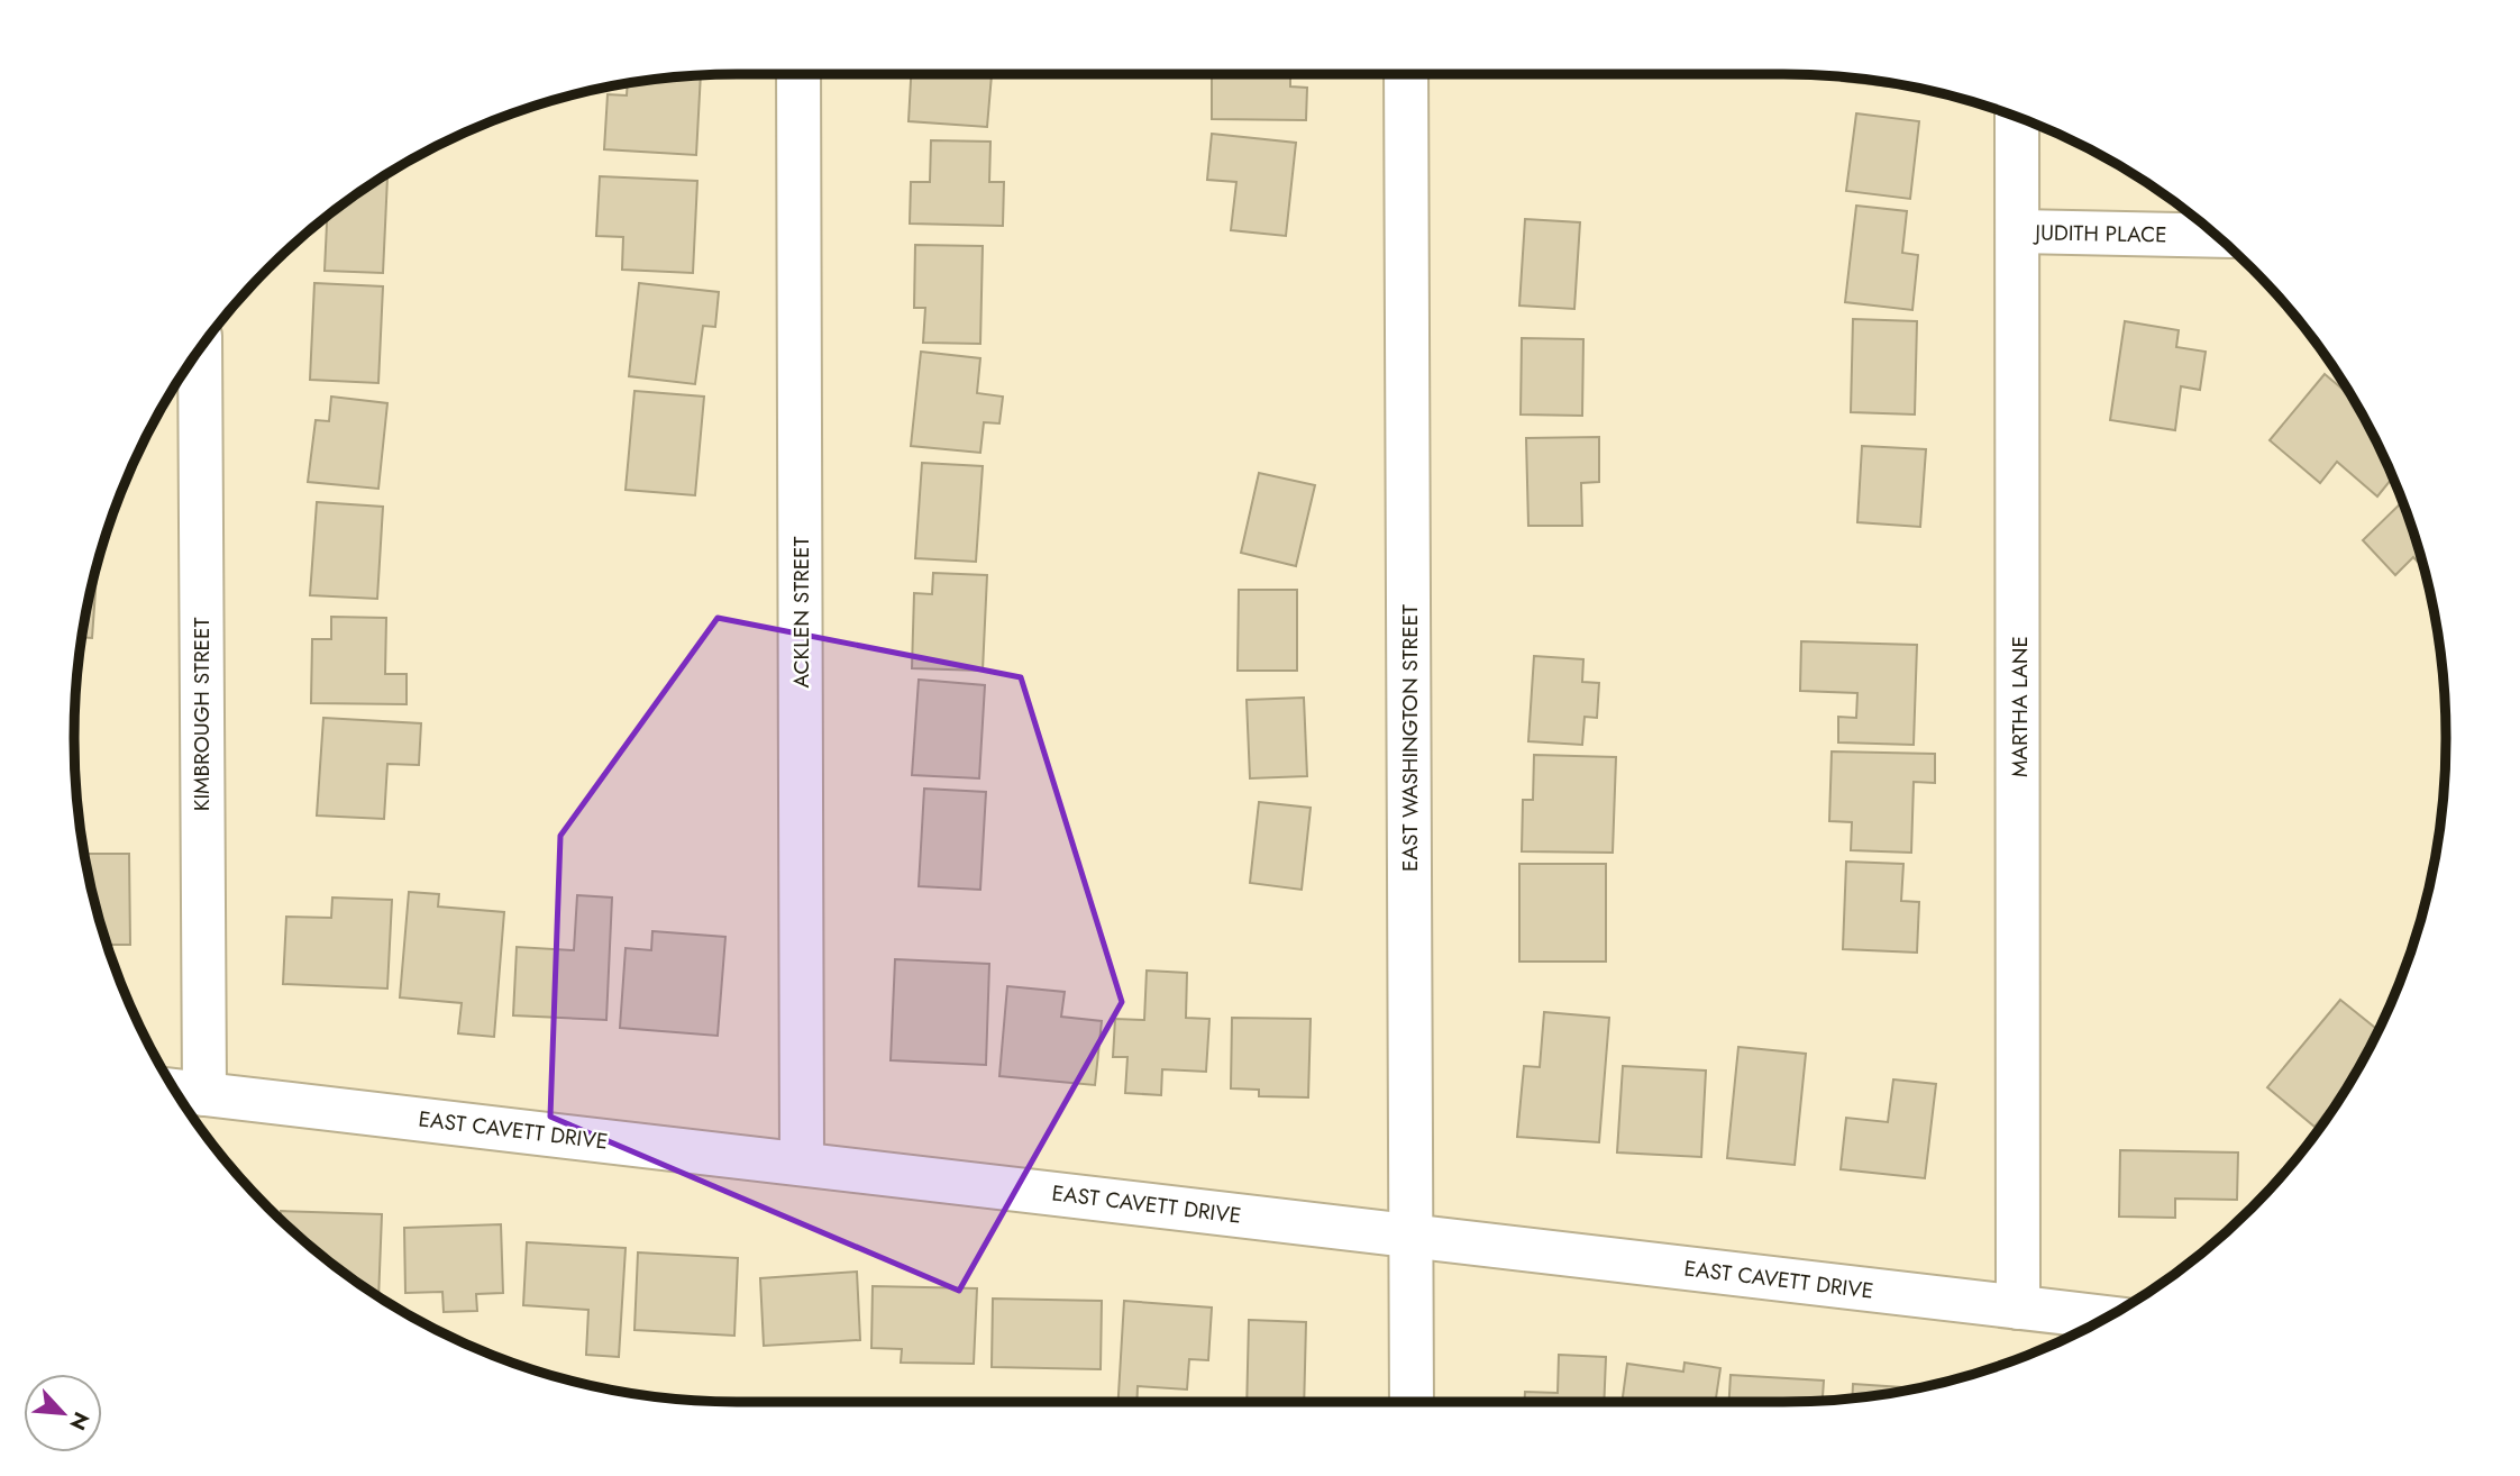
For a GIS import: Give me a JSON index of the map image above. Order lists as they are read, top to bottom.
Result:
{
  "streets": {
    "street": [
      "JUDITH PLACE",
      "ACKLEN STREET",
      "MARTHA LANE",
      "KIMBROUGH STREET",
      "EAST WASHINGTON STREET",
      "EAST CAVETT DRIVE"
    ]
  },
  "crossings": [
    ["JUDITH PLACE", "MARTHA LANE"],
    ["ACKLEN STREET", "EAST CAVETT DRIVE"],
    ["MARTHA LANE", "EAST CAVETT DRIVE"],
    ["KIMBROUGH STREET", "EAST CAVETT DRIVE"],
    ["EAST WASHINGTON STREET", "EAST CAVETT DRIVE"]
  ],
  "north": "bottom right"
}
